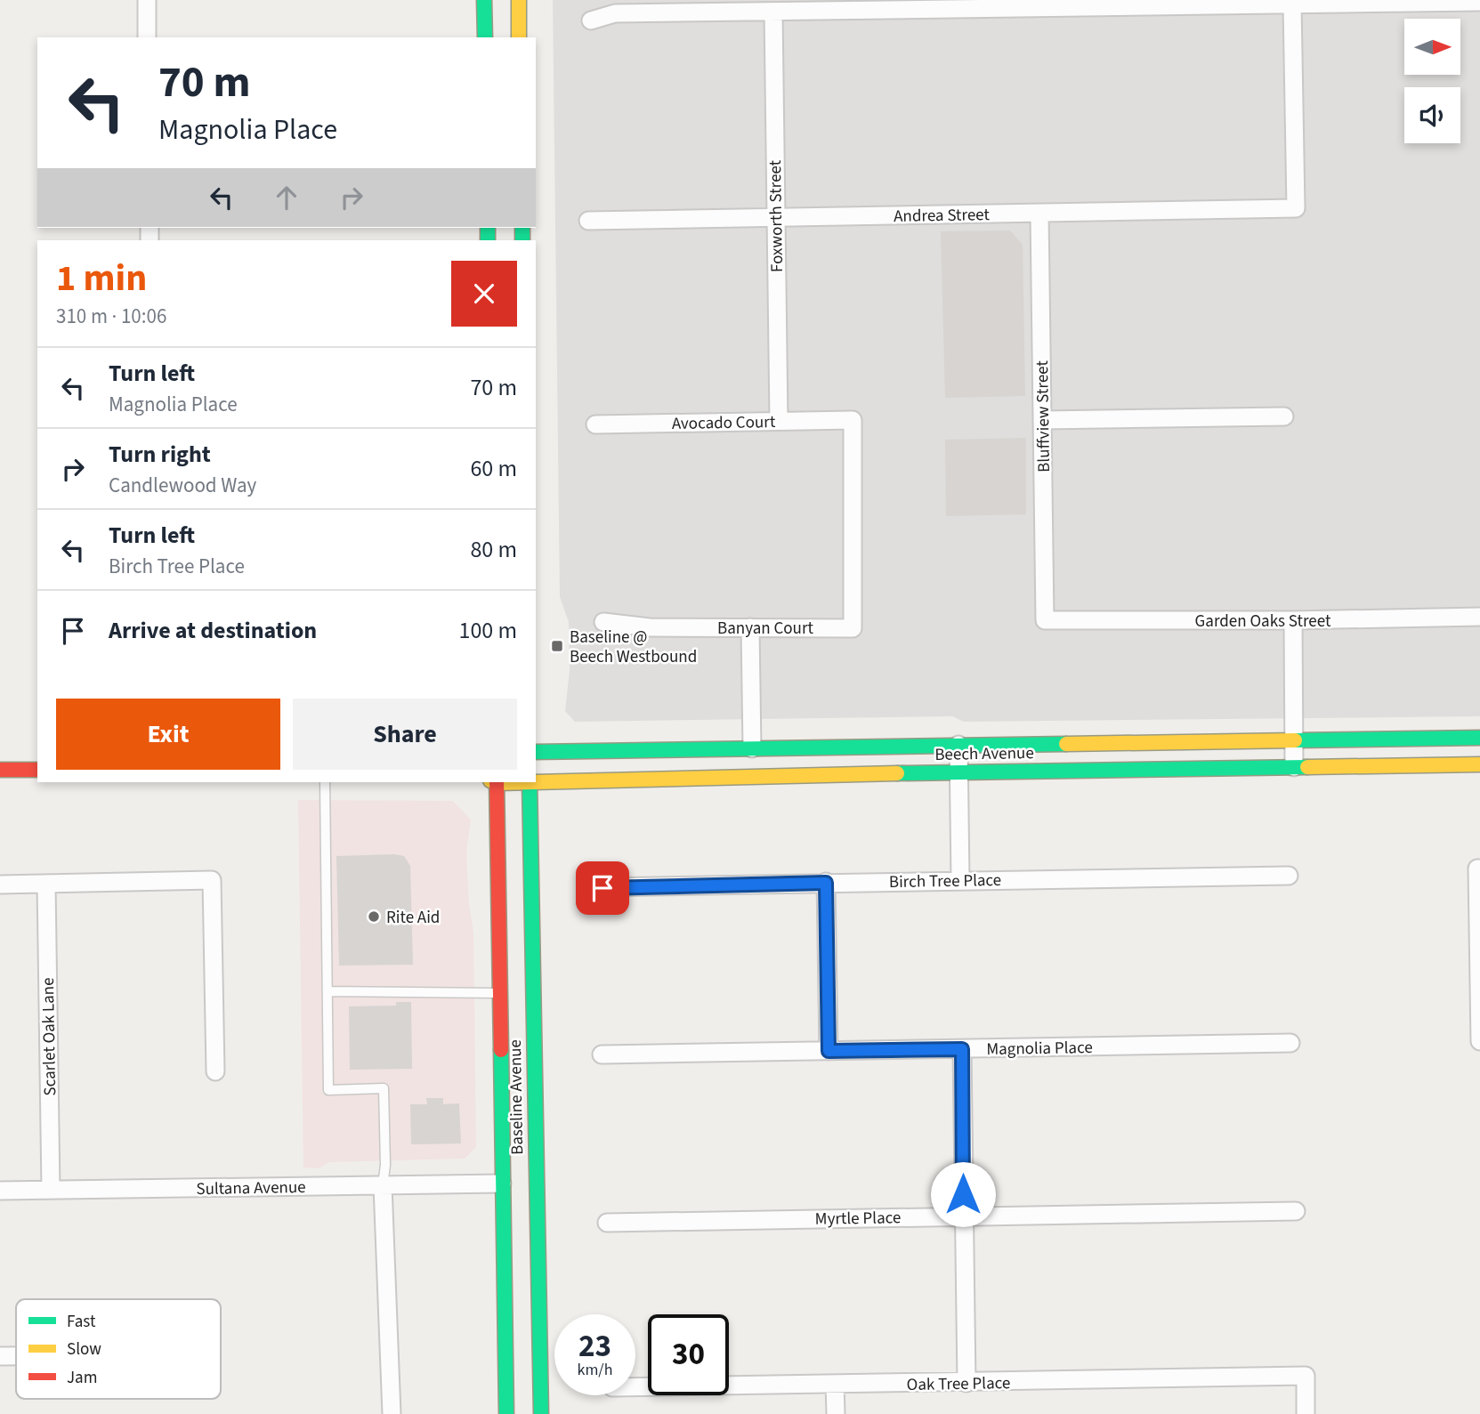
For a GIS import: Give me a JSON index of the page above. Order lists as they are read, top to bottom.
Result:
{
  "streets": {
    "main road": ["Beech Avenue", "Baseline Avenue"],
    "street": [
      "Andrea Street",
      "Foxworth Street",
      "Bluffview Street",
      "Avocado Court",
      "Garden Oaks Street",
      "Banyan Court",
      "Birch Tree Place",
      "Scarlet Oak Lane",
      "Magnolia Place",
      "Sultana Avenue",
      "Myrtle Place",
      "Oak Tree Place"
    ]
  },
  "crossings": [
    ["Andrea Street", "Foxworth Street"],
    ["Andrea Street", "Bluffview Street"],
    ["Foxworth Street", "Avocado Court"],
    ["Bluffview Street", "Garden Oaks Street"],
    ["Avocado Court", "Banyan Court"],
    ["Scarlet Oak Lane", "Sultana Avenue"],
    ["Baseline Avenue", "Sultana Avenue"]
  ],
  "places": {
    "transit": ["Baseline @ Beech Westbound"],
    "other": ["Rite Aid"]
  },
  "legend": ["Fast", "Slow", "Jam"],
  "north": "right",
  "page": {
    "turn": ["70 m", "Magnolia Place"],
    "heading": ["1 min", "310 m · 10:06"],
    "list": [
      {
        "name": "Turn left",
        "note": "Magnolia Place",
        "value": "70 m"
      },
      {
        "name": "Turn right",
        "note": "Candlewood Way",
        "value": "60 m"
      },
      {
        "name": "Turn left",
        "note": "Birch Tree Place",
        "value": "80 m"
      },
      {
        "name": "Arrive at destination",
        "value": "100 m"
      }
    ],
    "buttons": ["Exit", "Share"],
    "speed": "23 km/h",
    "limit": "30"
  }
}
